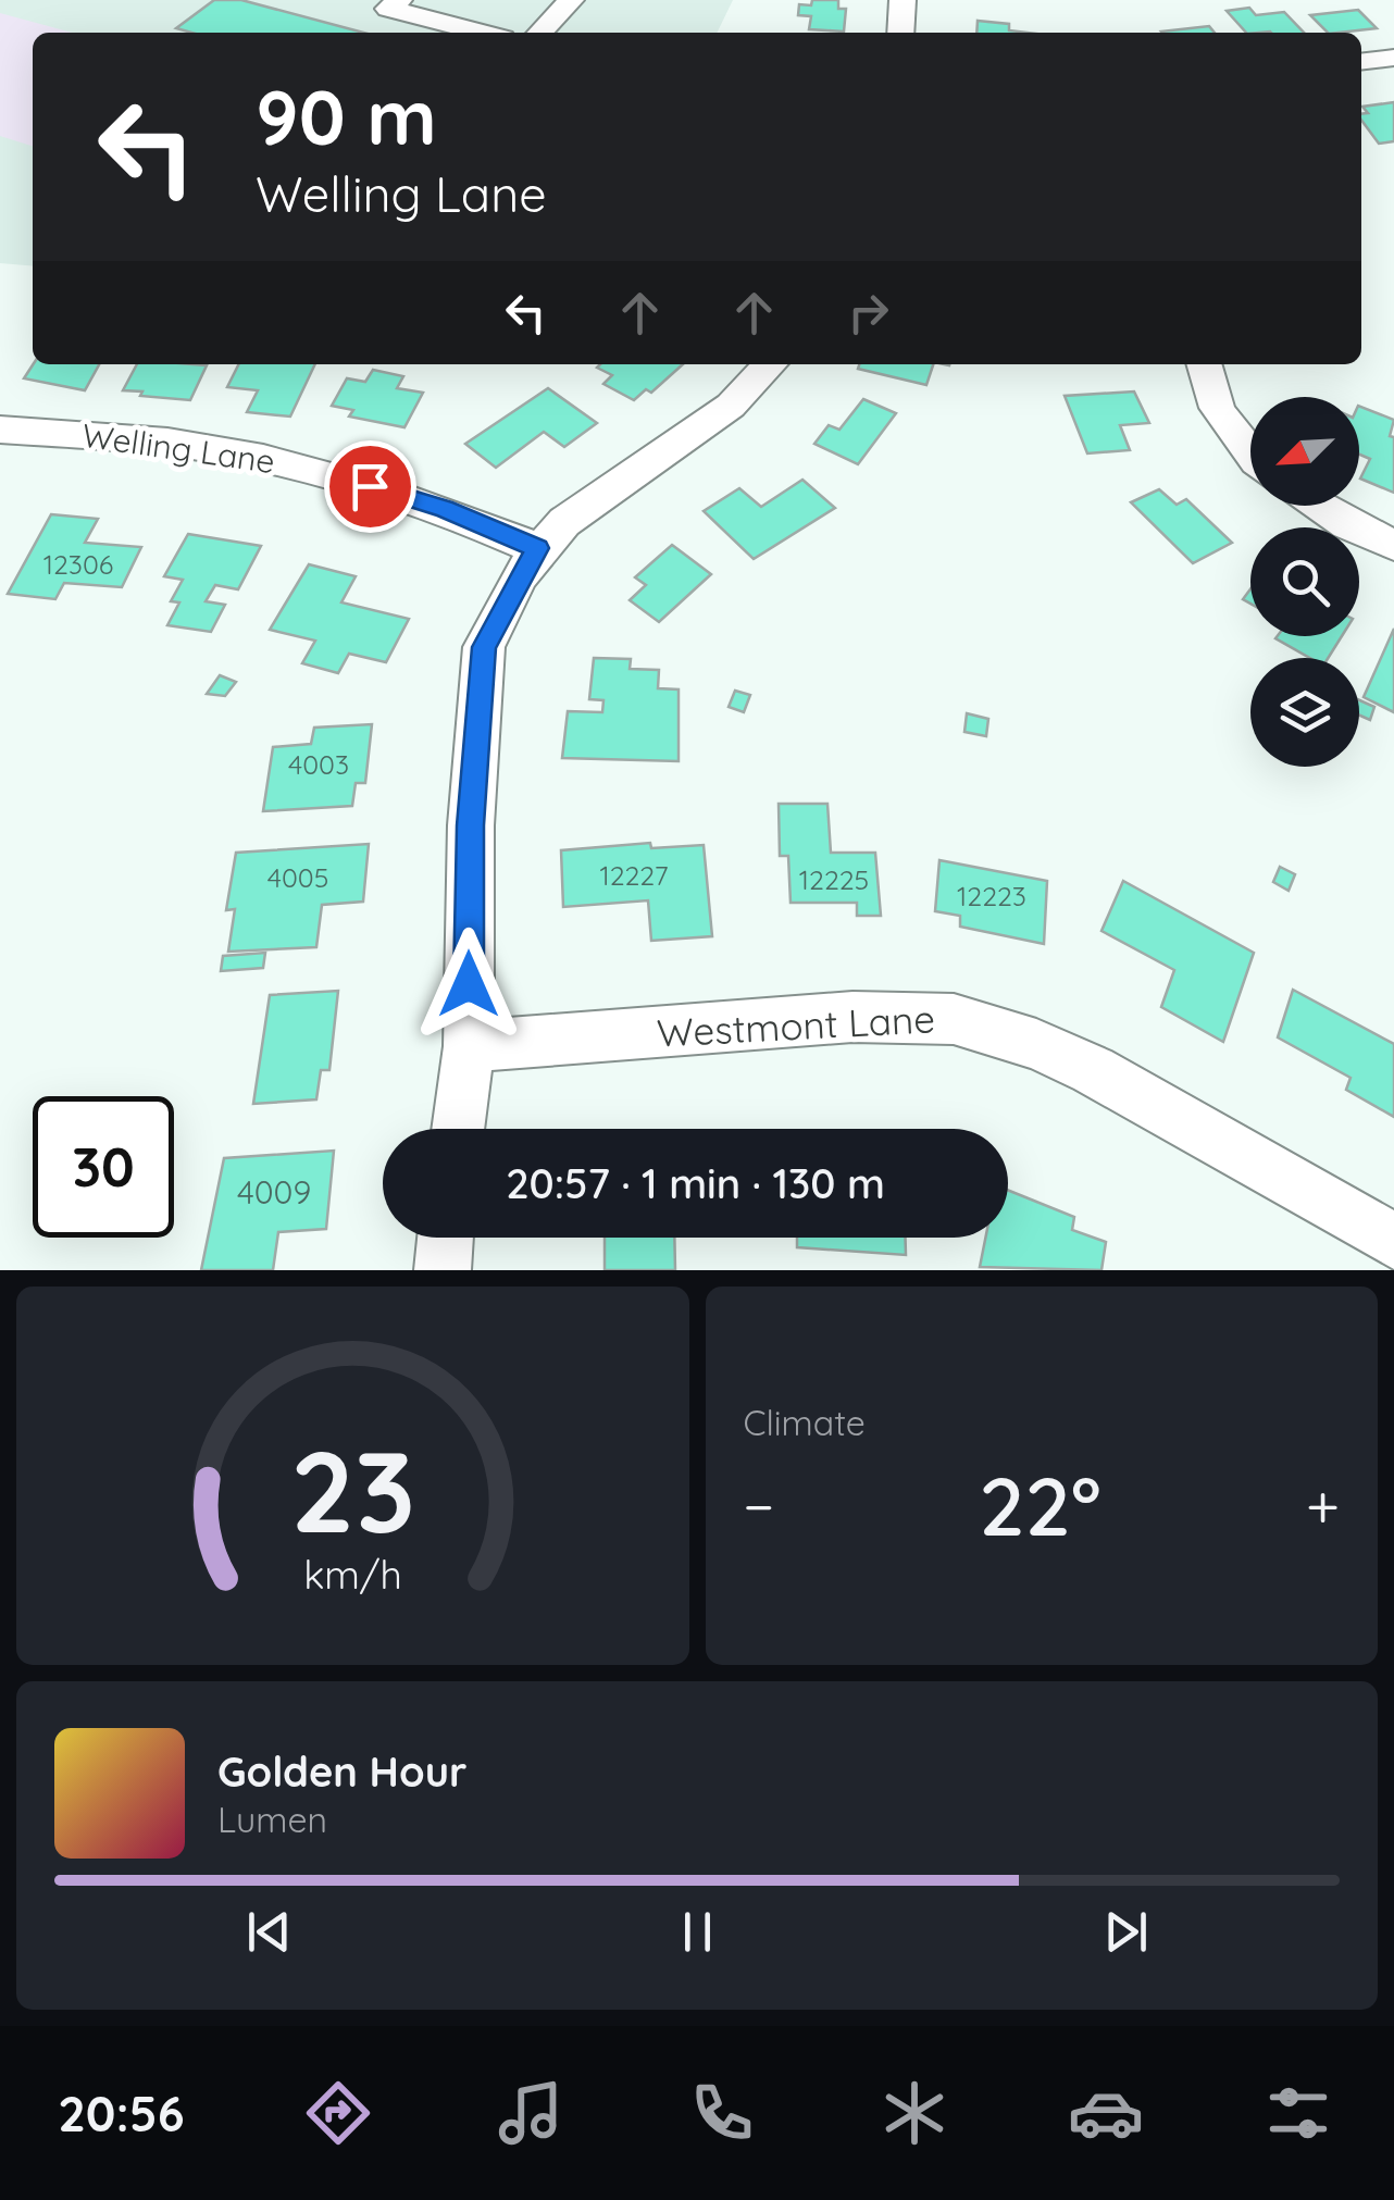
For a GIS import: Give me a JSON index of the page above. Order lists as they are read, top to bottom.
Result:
{
  "streets": {
    "street": ["Welling Lane", "Westmont Lane"]
  },
  "house_numbers": [
    "12306",
    "4003",
    "12227",
    "4005",
    "12225",
    "12223",
    "4009"
  ],
  "north": "bottom left",
  "page": {
    "turn": ["90 m", "Welling Lane"],
    "limit": "30",
    "trip": "20:57 · 1 min · 130 m",
    "tile": "Climate",
    "heat": ["−", "22°", "+"],
    "song": ["Golden Hour", "Lumen"],
    "tabs": "20:56",
    "gauge": ["23", "km/h"]
  }
}
